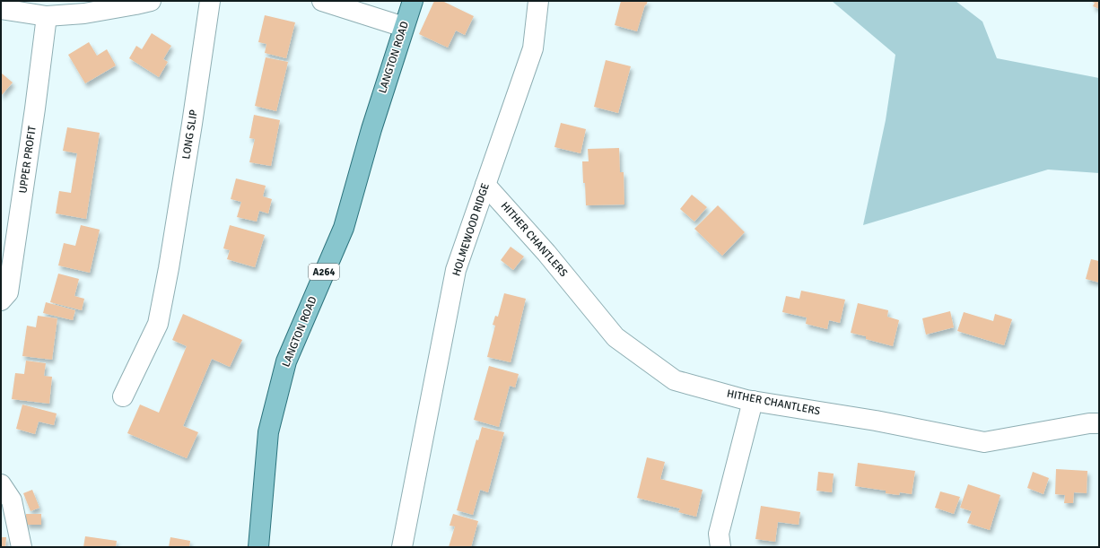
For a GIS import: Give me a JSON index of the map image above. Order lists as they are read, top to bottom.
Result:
{
  "streets": {
    "main road": ["LANGTON ROAD", "A264"],
    "street": [
      "LONG SLIP",
      "UPPER PROFIT",
      "HOLMEWOOD RIDGE",
      "HITHER CHANTLERS"
    ]
  },
  "crossings": [
    ["HOLMEWOOD RIDGE", "HITHER CHANTLERS"]
  ]
}
